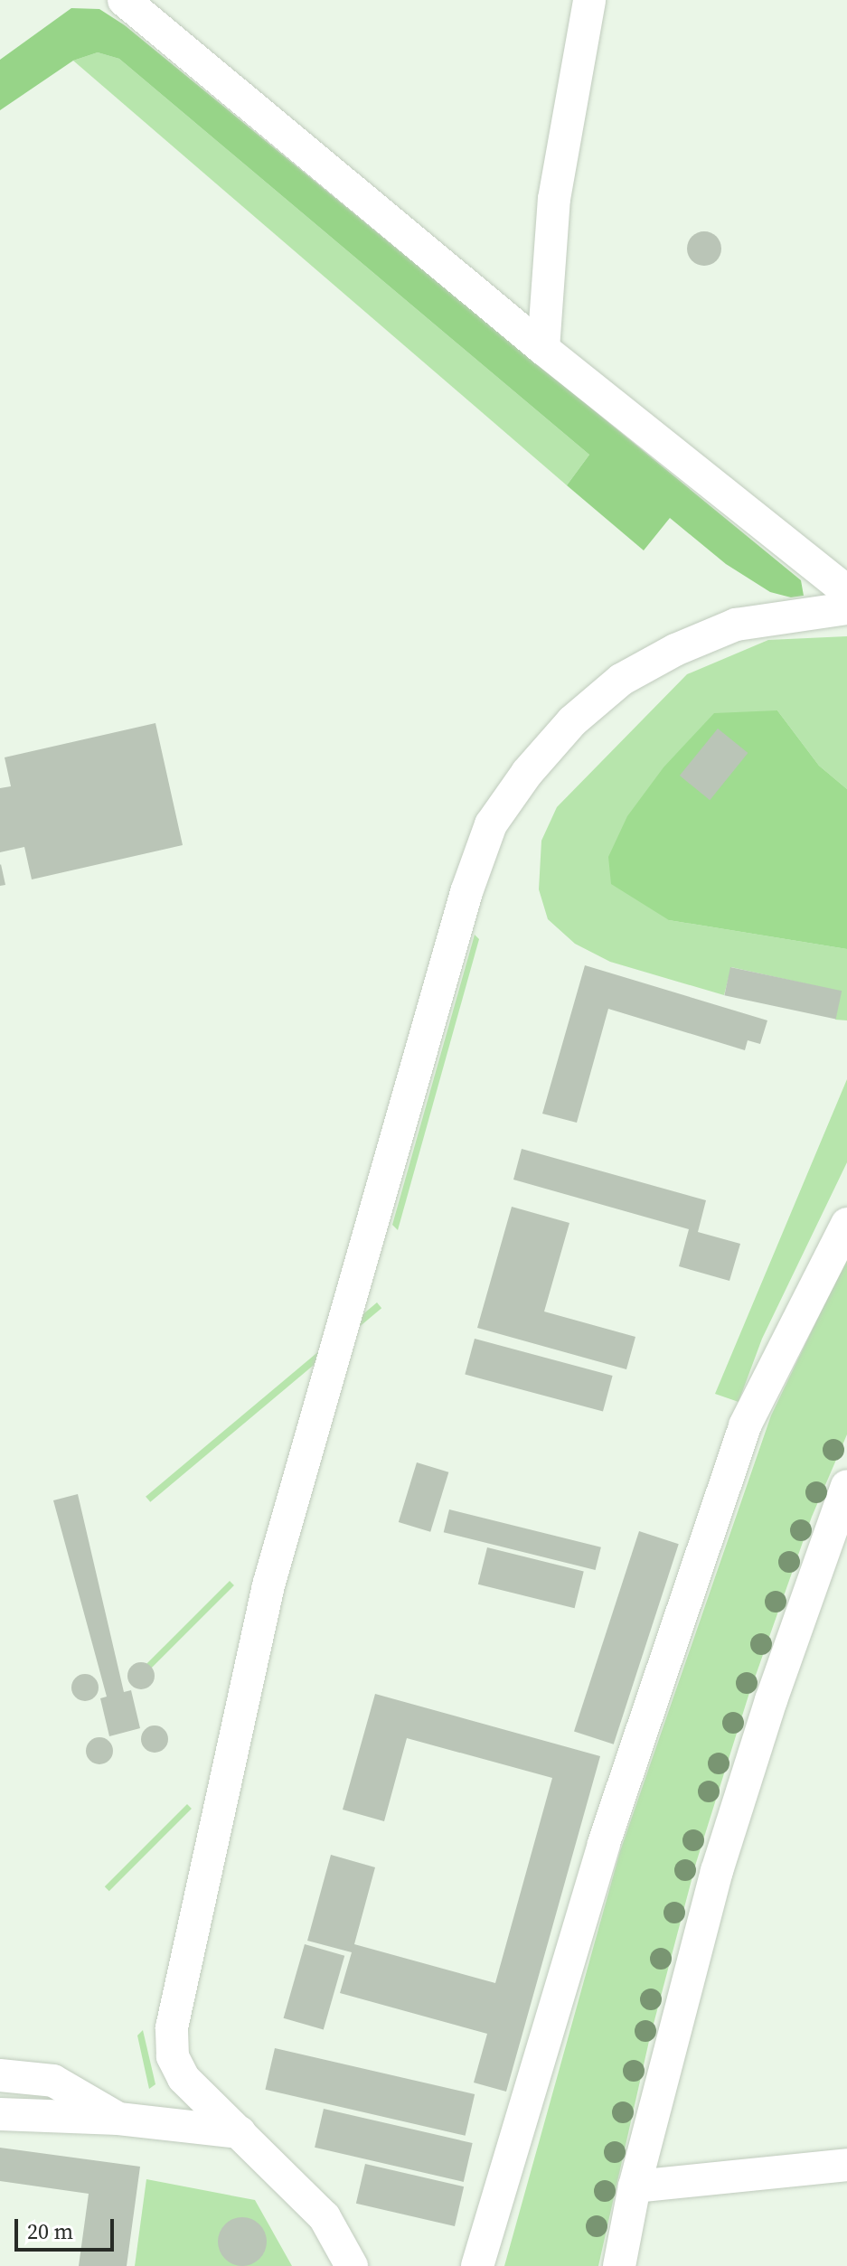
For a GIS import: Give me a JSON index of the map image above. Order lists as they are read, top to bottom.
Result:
{
  "scale_bar": "20 m"
}
